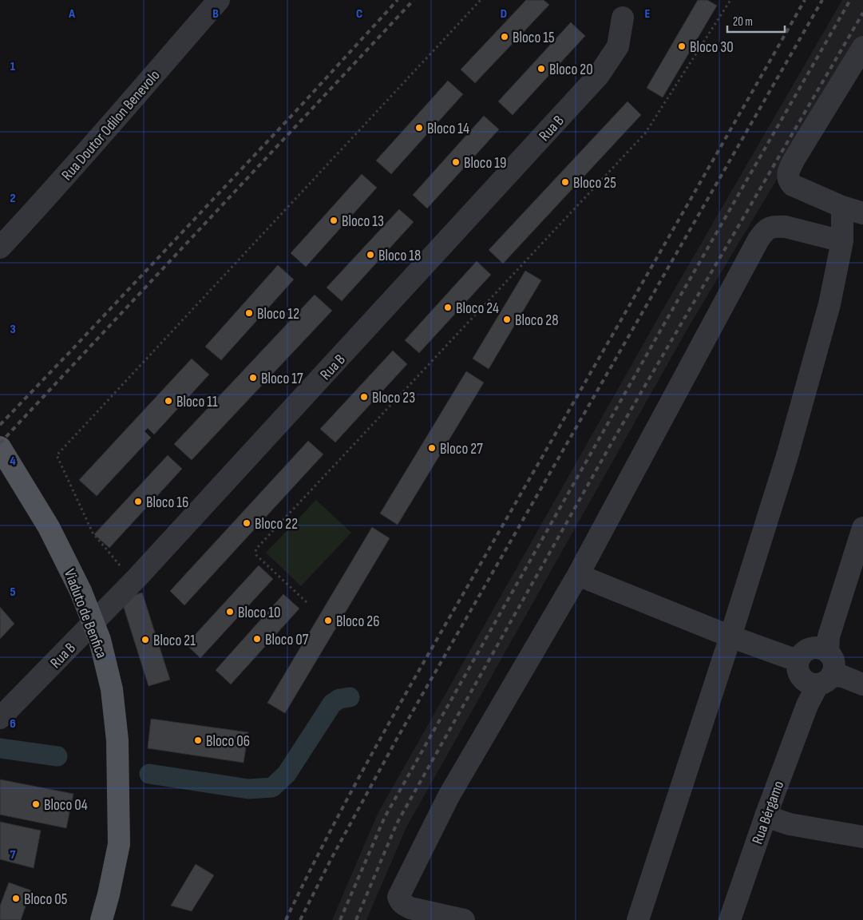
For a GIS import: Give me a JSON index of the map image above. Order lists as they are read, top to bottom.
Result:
{
  "streets": {
    "main road": ["Viaduto de Benfica"],
    "street": ["Rua Doutor Odilon Benevolo", "Rua B", "Rua Bérgamo"]
  },
  "places": [
    "Bloco 15",
    "Bloco 30",
    "Bloco 20",
    "Bloco 14",
    "Bloco 19",
    "Bloco 25",
    "Bloco 13",
    "Bloco 18",
    "Bloco 24",
    "Bloco 12",
    "Bloco 28",
    "Bloco 17",
    "Bloco 23",
    "Bloco 11",
    "Bloco 27",
    "Bloco 16",
    "Bloco 22",
    "Bloco 10",
    "Bloco 26",
    "Bloco 07",
    "Bloco 21",
    "Bloco 06",
    "Bloco 04",
    "Bloco 05"
  ],
  "scale_bar": "20 m",
  "grid": {
    "columns": [
      "A",
      "B",
      "C",
      "D",
      "E"
    ],
    "rows": [
      "1",
      "2",
      "3",
      "4",
      "5",
      "6",
      "7"
    ]
  }
}
